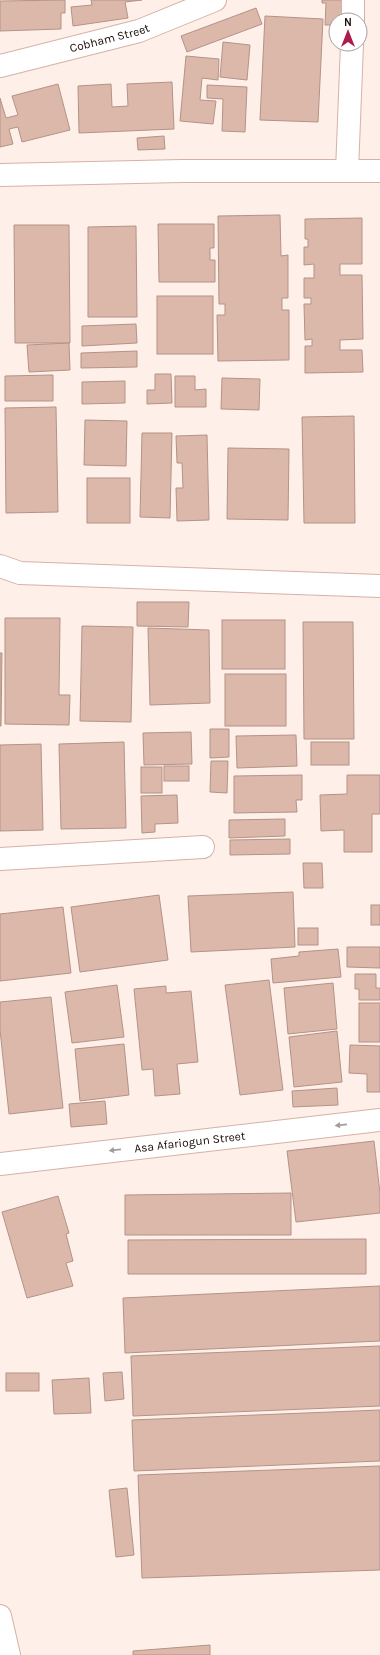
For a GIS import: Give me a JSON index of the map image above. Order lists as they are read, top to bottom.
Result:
{
  "streets": {
    "street": ["Cobham Street", "Asa Afariogun Street"]
  },
  "one_way": ["Asa Afariogun Street"],
  "north": "top"
}
